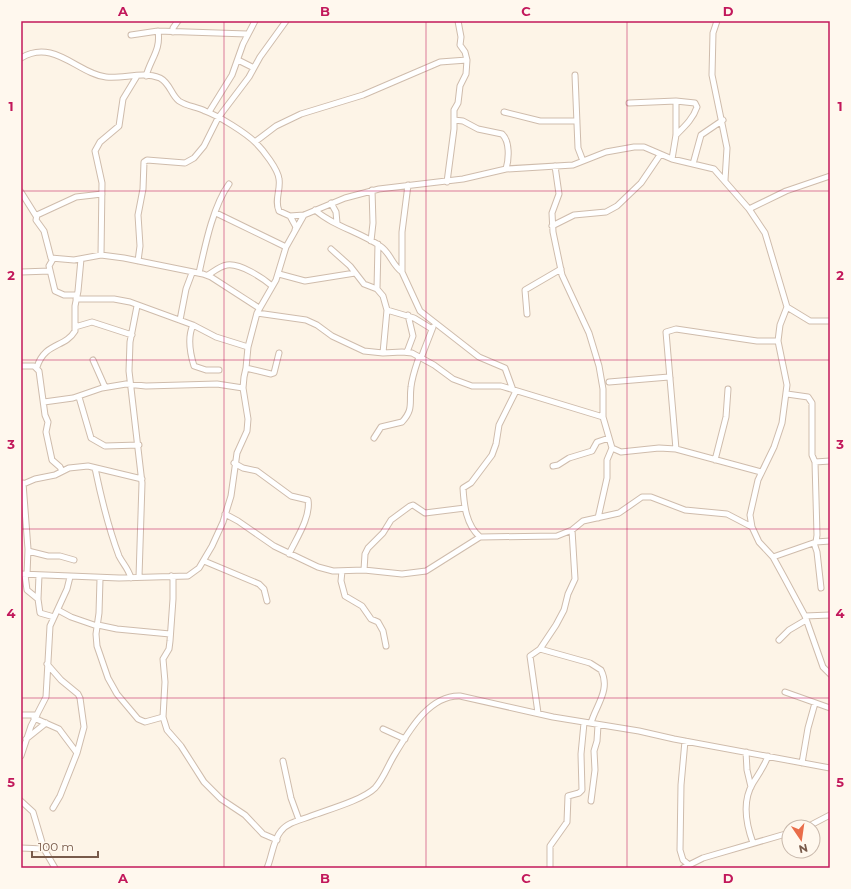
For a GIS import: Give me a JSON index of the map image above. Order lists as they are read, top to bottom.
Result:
{
  "scale_bar": "100 m",
  "north": "bottom",
  "grid": {
    "columns": [
      "A",
      "B",
      "C",
      "D"
    ],
    "rows": [
      "1",
      "2",
      "3",
      "4",
      "5"
    ]
  }
}
